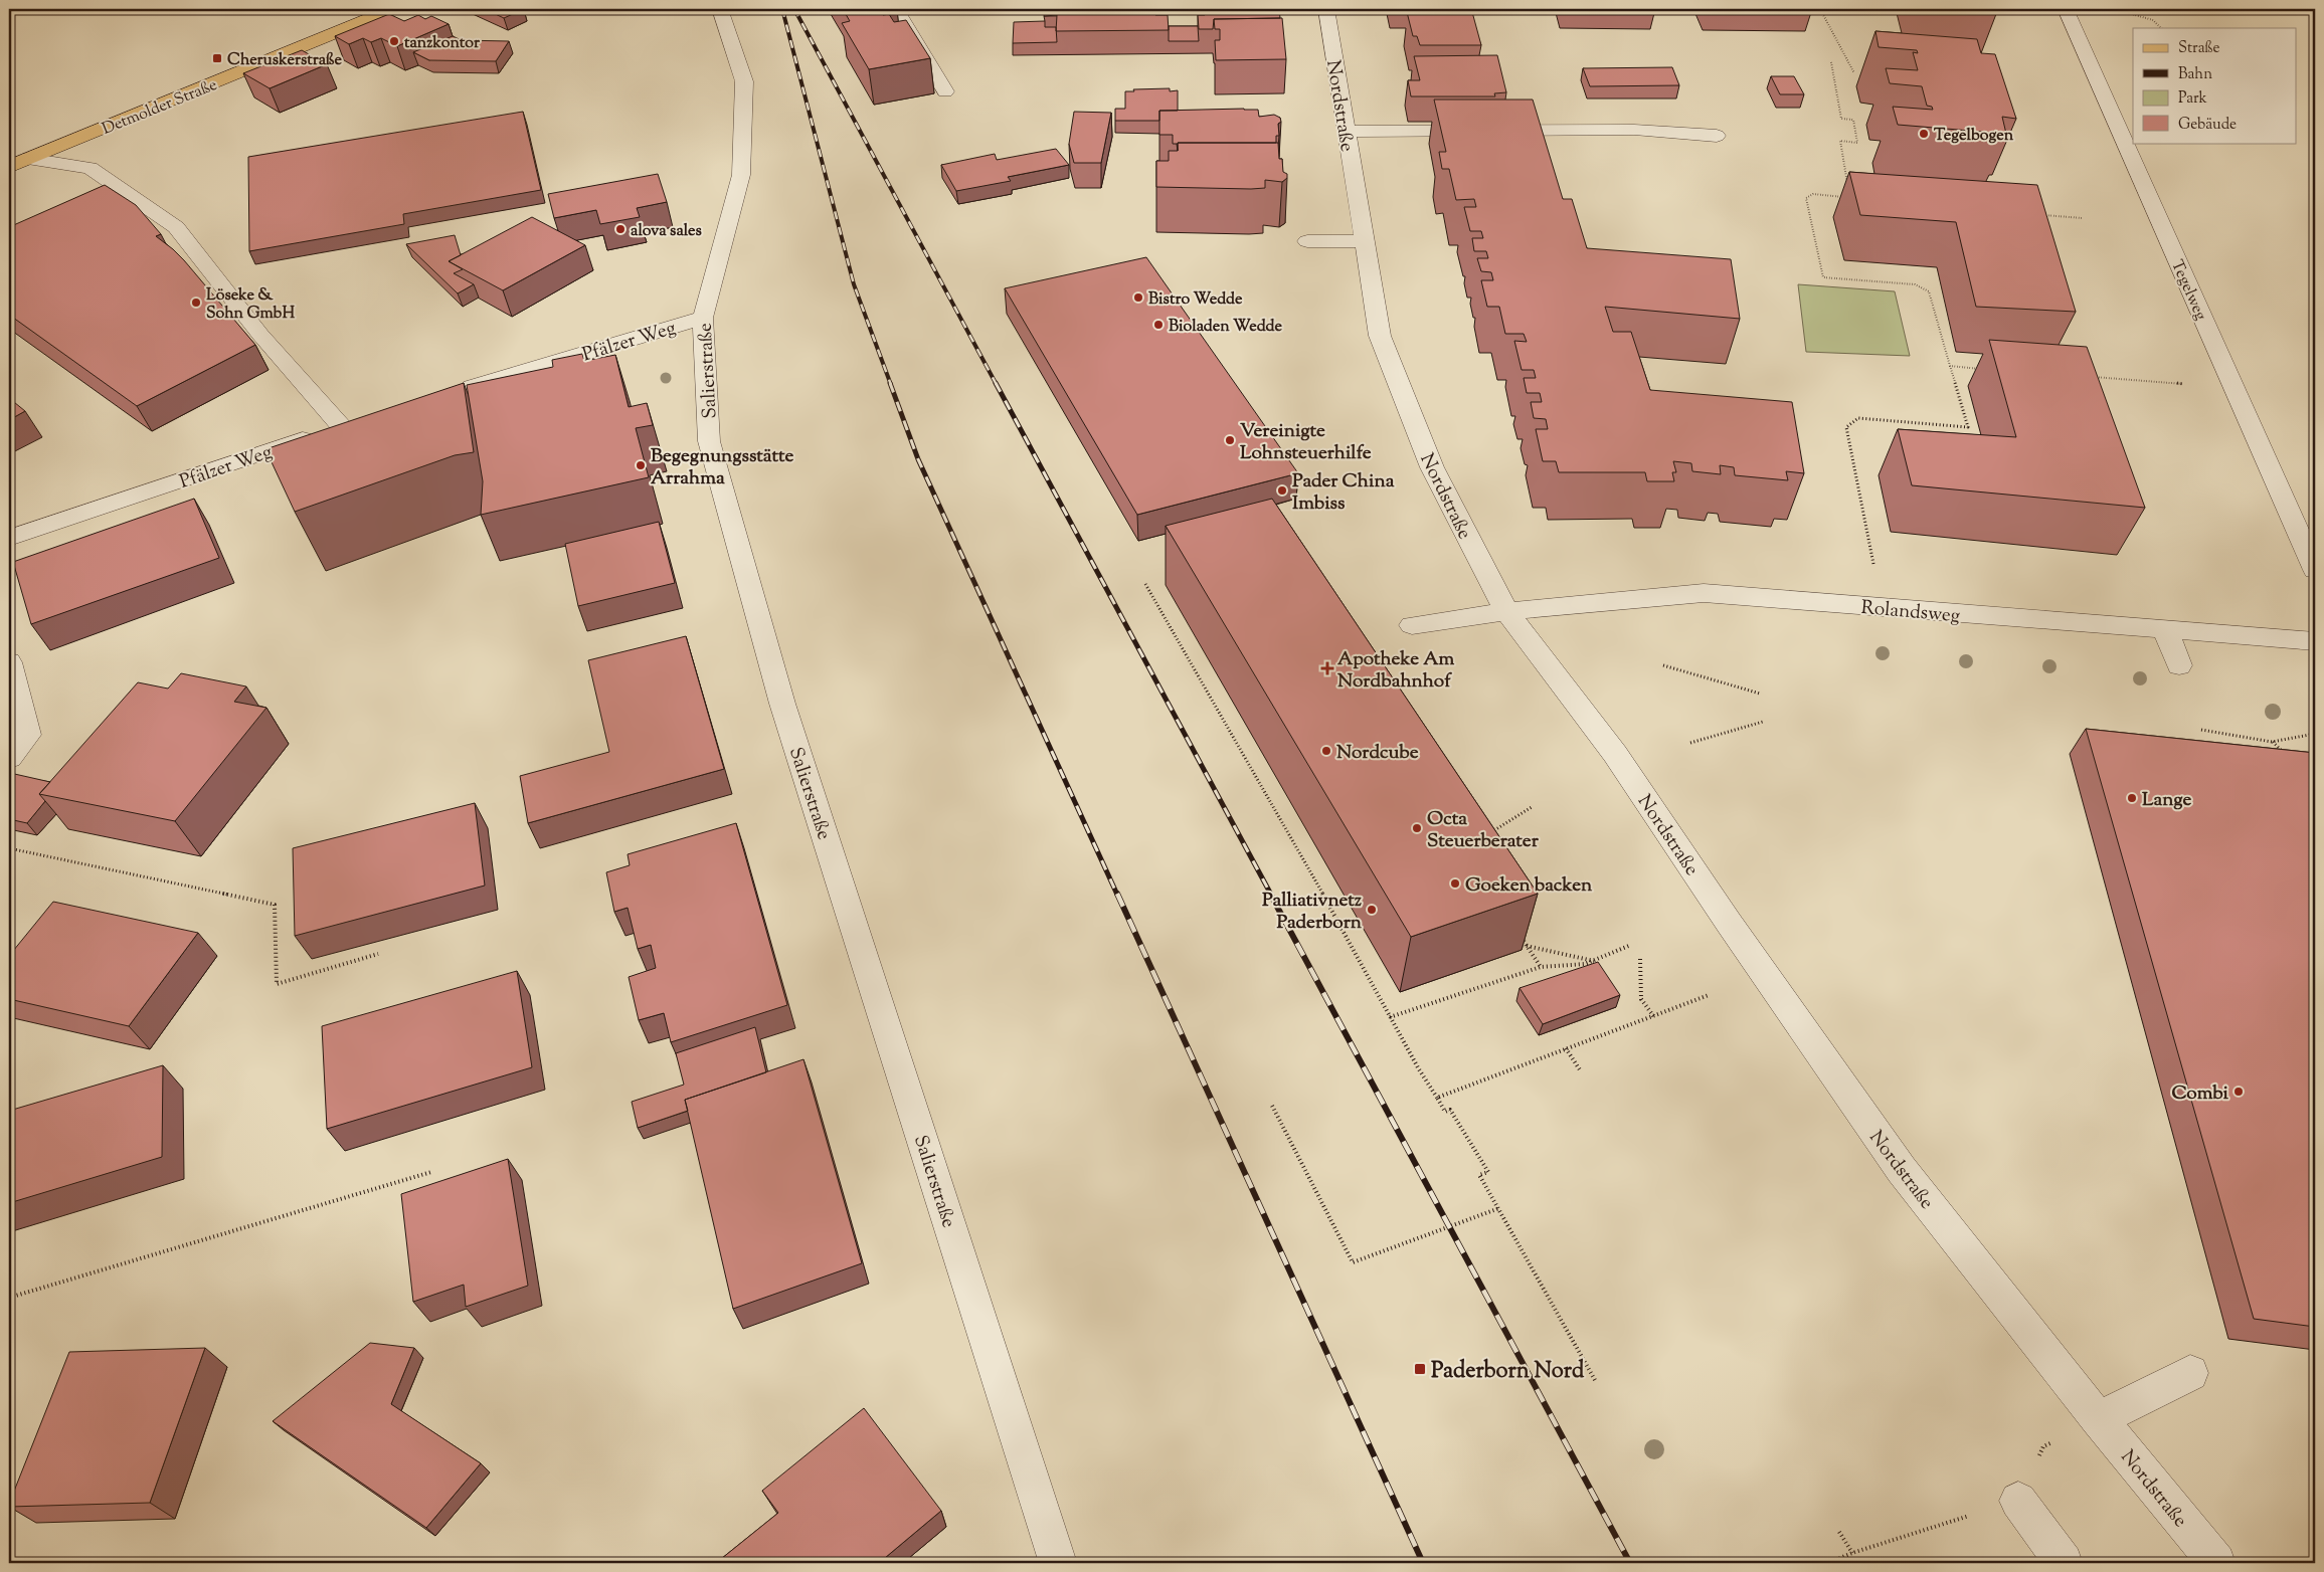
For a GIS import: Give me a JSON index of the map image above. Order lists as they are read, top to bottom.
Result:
{
  "streets": {
    "main road": ["Detmolder Straße"],
    "street": [
      "Nordstraße",
      "Tegelweg",
      "Pfälzer Weg",
      "Salierstraße",
      "Rolandsweg"
    ]
  },
  "crossings": [
    ["Detmolder Straße", "Pfälzer Weg"],
    ["Nordstraße", "Rolandsweg"],
    ["Pfälzer Weg", "Salierstraße"]
  ],
  "places": {
    "other": [
      "tanzkontor",
      "Tegelbogen",
      "alova sales",
      "Bistro Wedde",
      "Löseke & Sohn GmbH",
      "Bioladen Wedde",
      "Vereinigte Lohnsteuerhilfe",
      "Begegnungsstätte Arrahma",
      "Pader China Imbiss",
      "Nordcube",
      "Lange",
      "Octa Steuerberater",
      "Goeken backen",
      "Palliativnetz Paderborn",
      "Combi"
    ],
    "transit": ["Cheruskerstraße", "Paderborn Nord"],
    "health": ["Apotheke Am Nordbahnhof"]
  },
  "legend": [
    "Straße",
    "Bahn",
    "Park",
    "Gebäude"
  ]
}
